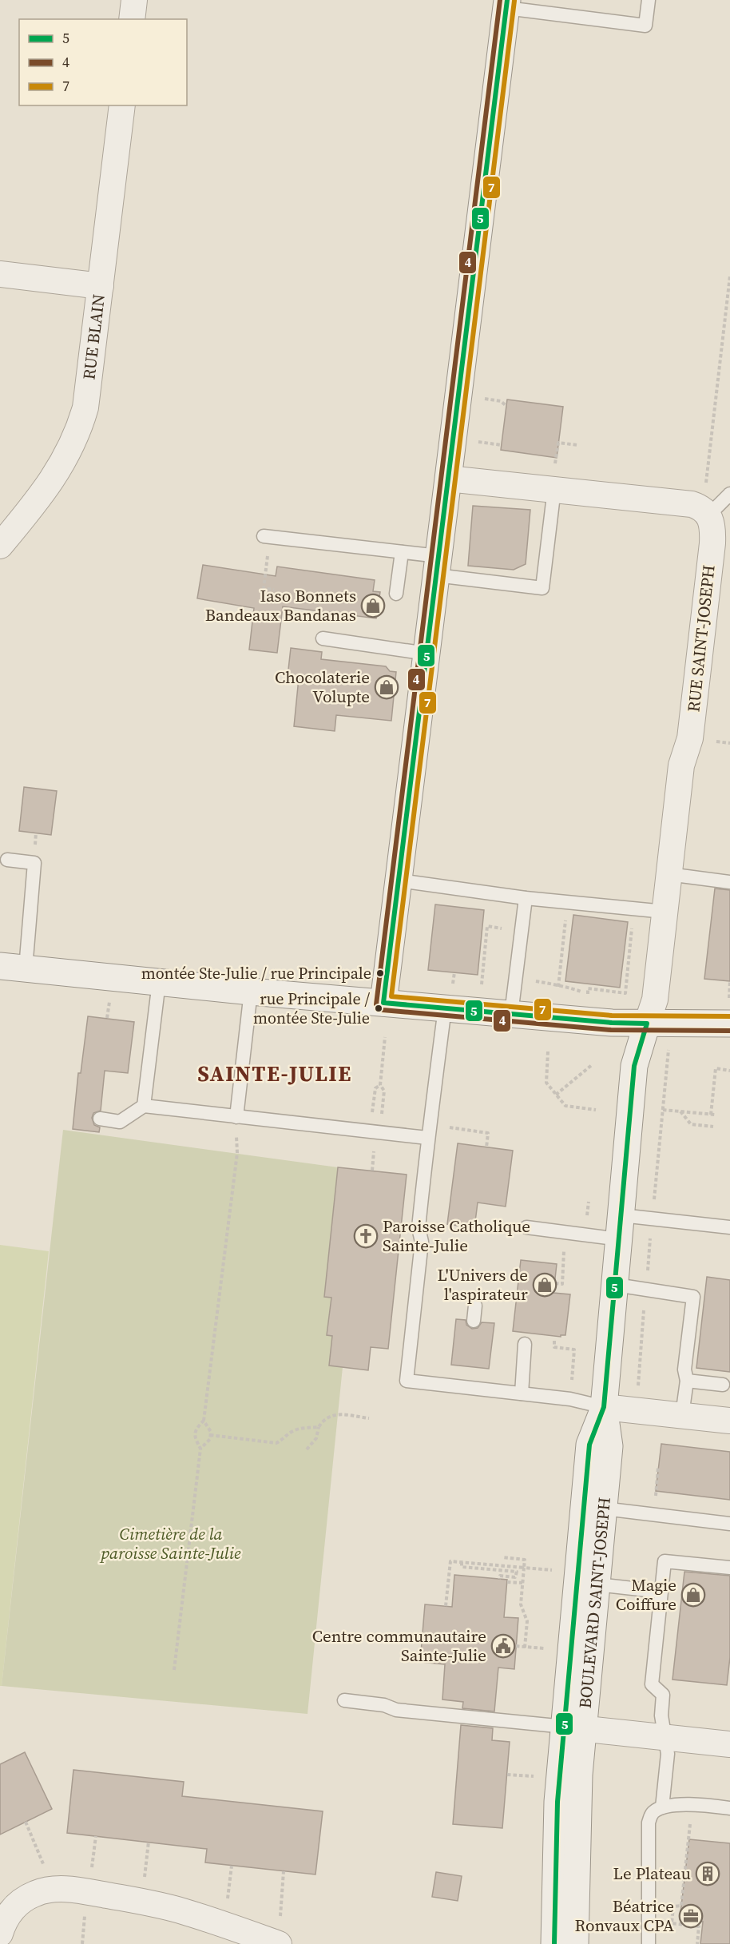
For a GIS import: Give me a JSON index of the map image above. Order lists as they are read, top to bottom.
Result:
{
  "streets": {
    "street": ["RUE BLAIN", "RUE SAINT-JOSEPH", "BOULEVARD SAINT-JOSEPH"]
  },
  "crossings": [
    ["RUE SAINT-JOSEPH", "BOULEVARD SAINT-JOSEPH"]
  ],
  "districts": ["SAINTE-JULIE"],
  "parks": ["Cimetière de la paroisse Sainte-Julie"],
  "places": {
    "shop": [
      "Iaso Bonnets Bandeaux Bandanas",
      "Chocolaterie Volupte",
      "L'Univers de l'aspirateur",
      "Magie Coiffure"
    ],
    "other": ["montée Ste-Julie / rue Principale", "rue Principale / montée Ste-Julie"],
    "church": ["Paroisse Catholique Sainte-Julie"],
    "public building": ["Centre communautaire Sainte-Julie"],
    "building": ["Le Plateau"],
    "office": ["Béatrice Ronvaux CPA"]
  },
  "lines": ["transit line 5", "transit line 4", "transit line 7"],
  "legend": ["5", "4", "7"]
}
